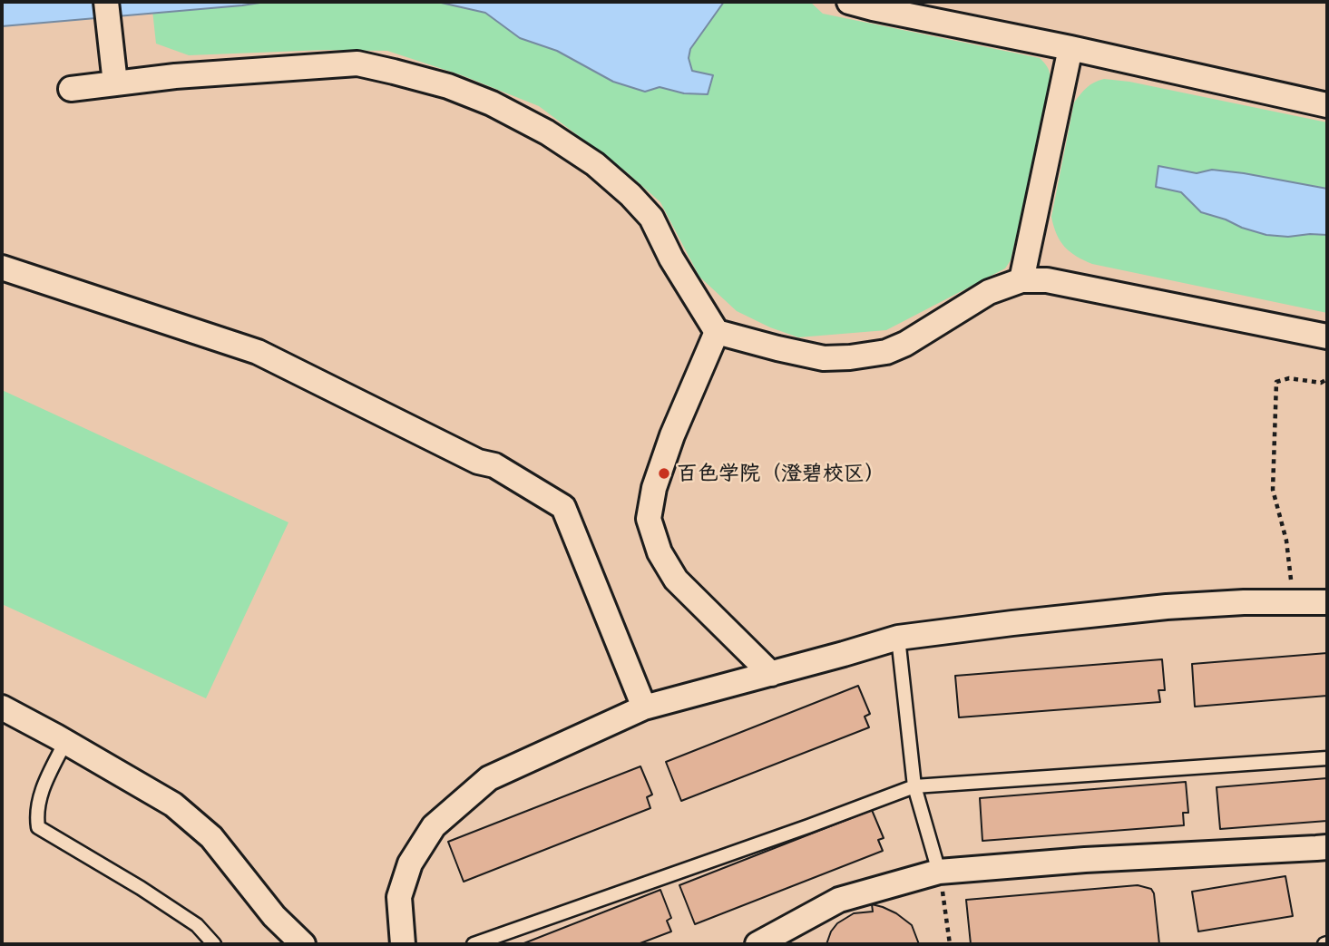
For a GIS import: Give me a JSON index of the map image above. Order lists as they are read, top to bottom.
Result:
{
  "places": ["百色学院（澄碧校区）"]
}
